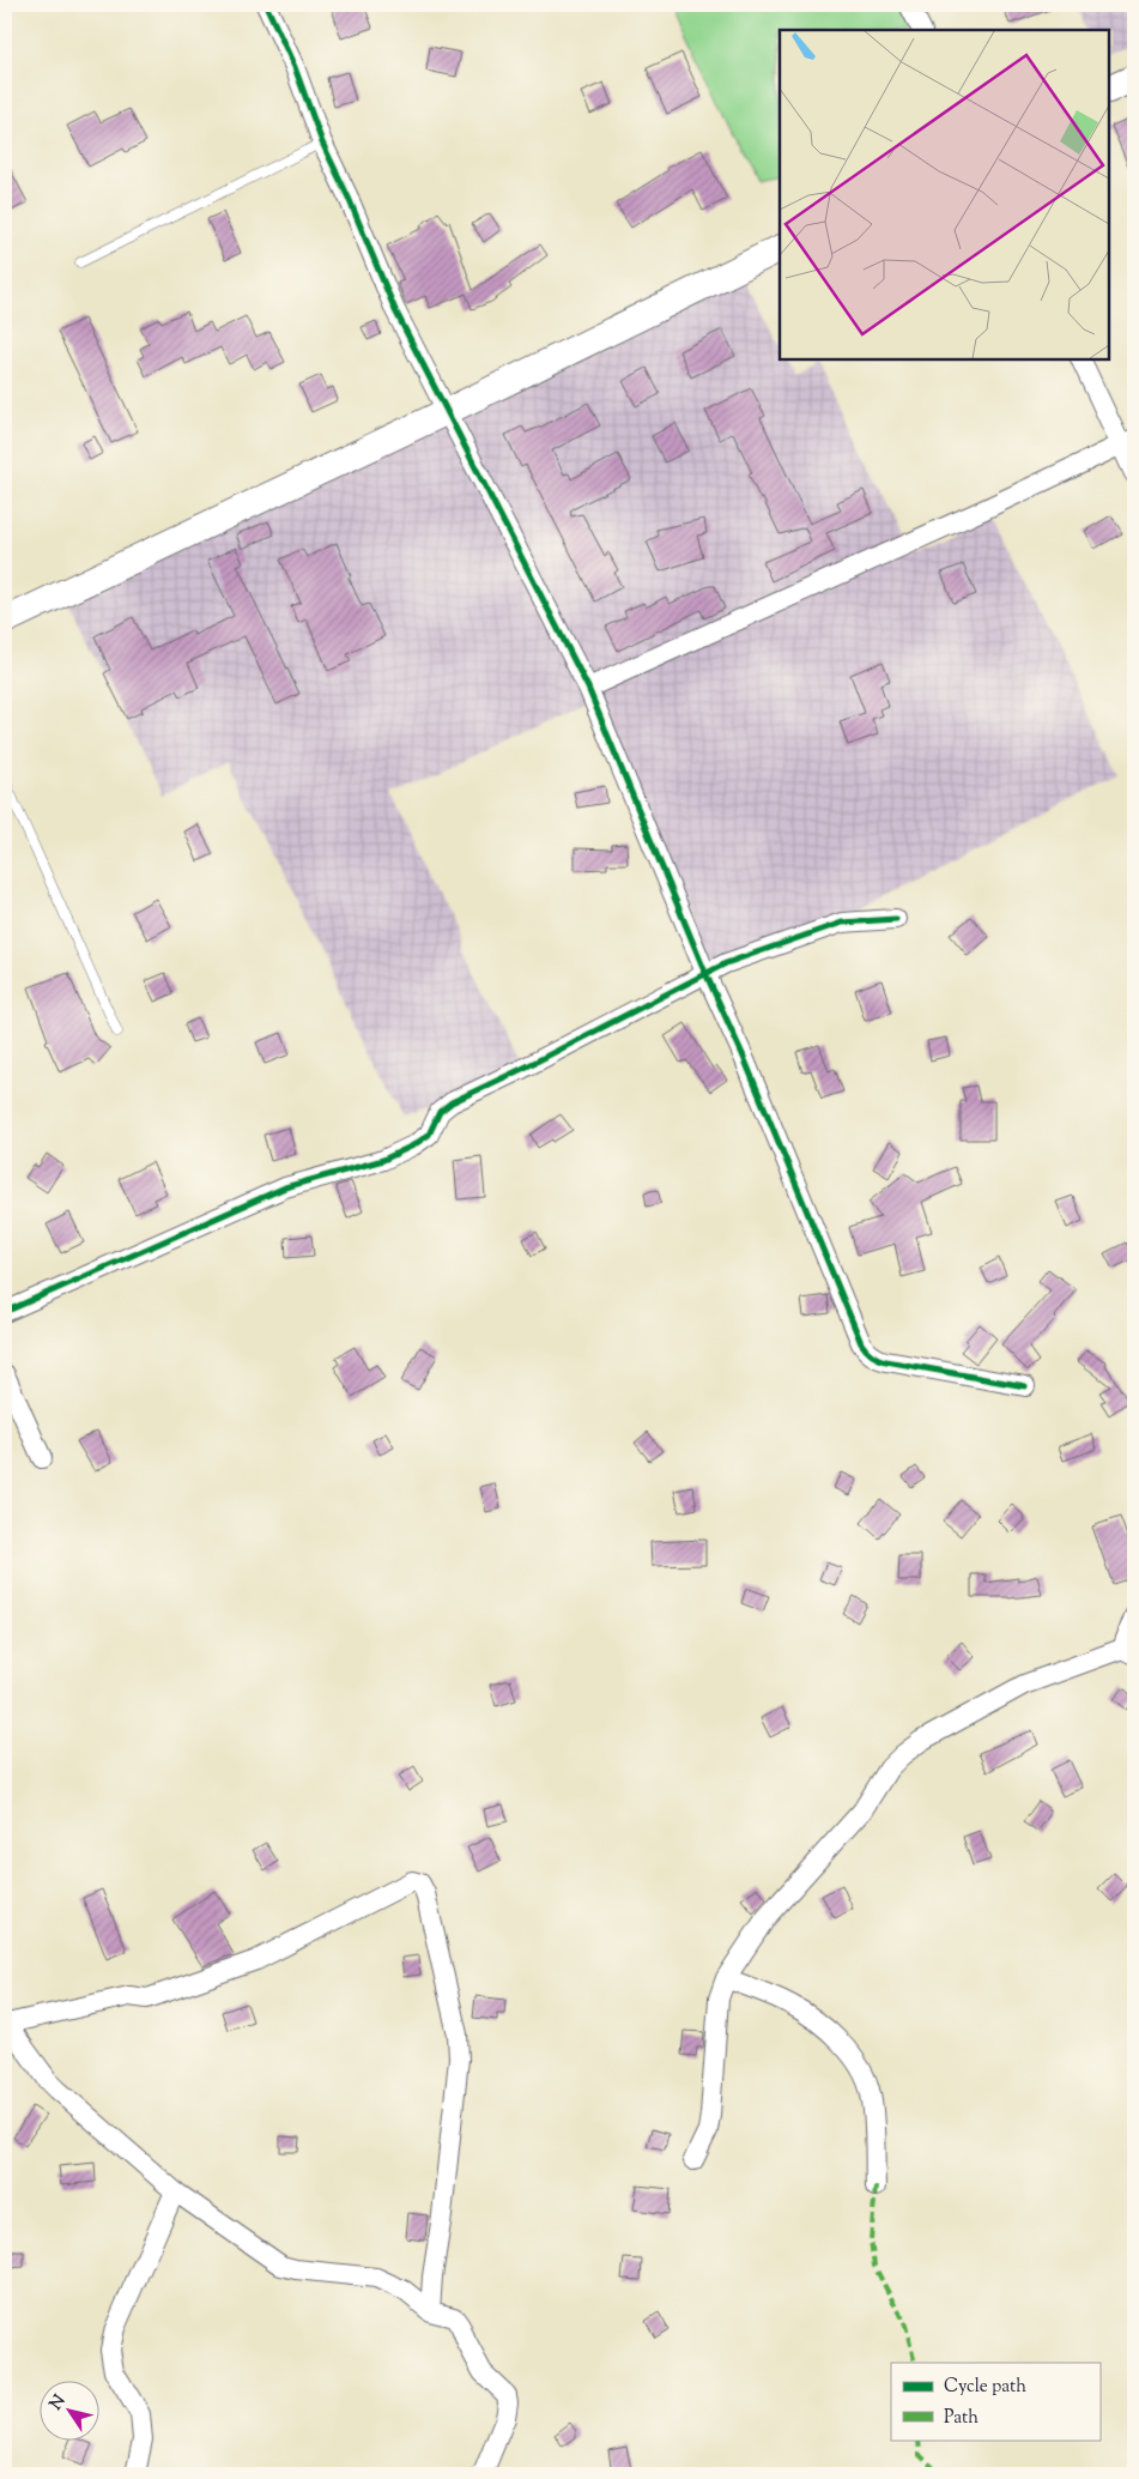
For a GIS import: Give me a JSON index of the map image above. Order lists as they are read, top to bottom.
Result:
{
  "legend": ["Cycle path", "Path"],
  "north": "top left"
}
